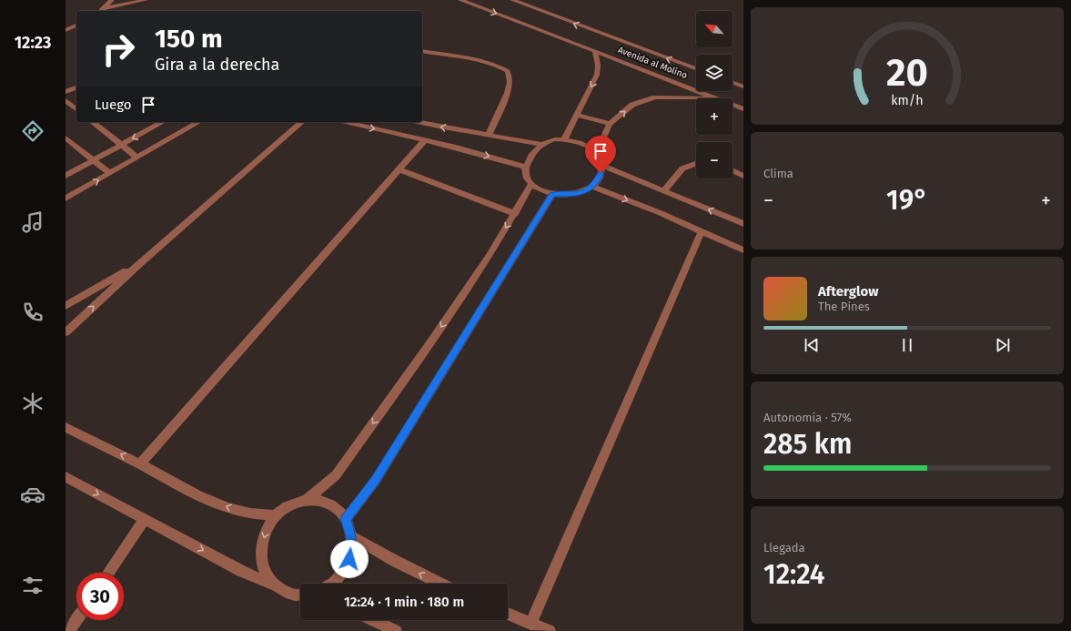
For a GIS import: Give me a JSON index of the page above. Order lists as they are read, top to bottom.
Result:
{
  "streets": {
    "street": ["Avenida al Molino"]
  },
  "north": "top left",
  "page": {
    "tabs": "12:23",
    "map_buttons": ["+", "−"],
    "turn": ["150 m", "Gira a la derecha"],
    "then": "Luego",
    "tile": [
      "Clima",
      ["Autonomía · 57%", "285 km"],
      ["Llegada", "12:24"]
    ],
    "heat": ["−", "19°", "+"],
    "song": ["Afterglow", "The Pines"],
    "limit": "30",
    "trip": "12:24 · 1 min · 180 m",
    "gauge": ["20", "km/h"]
  }
}
